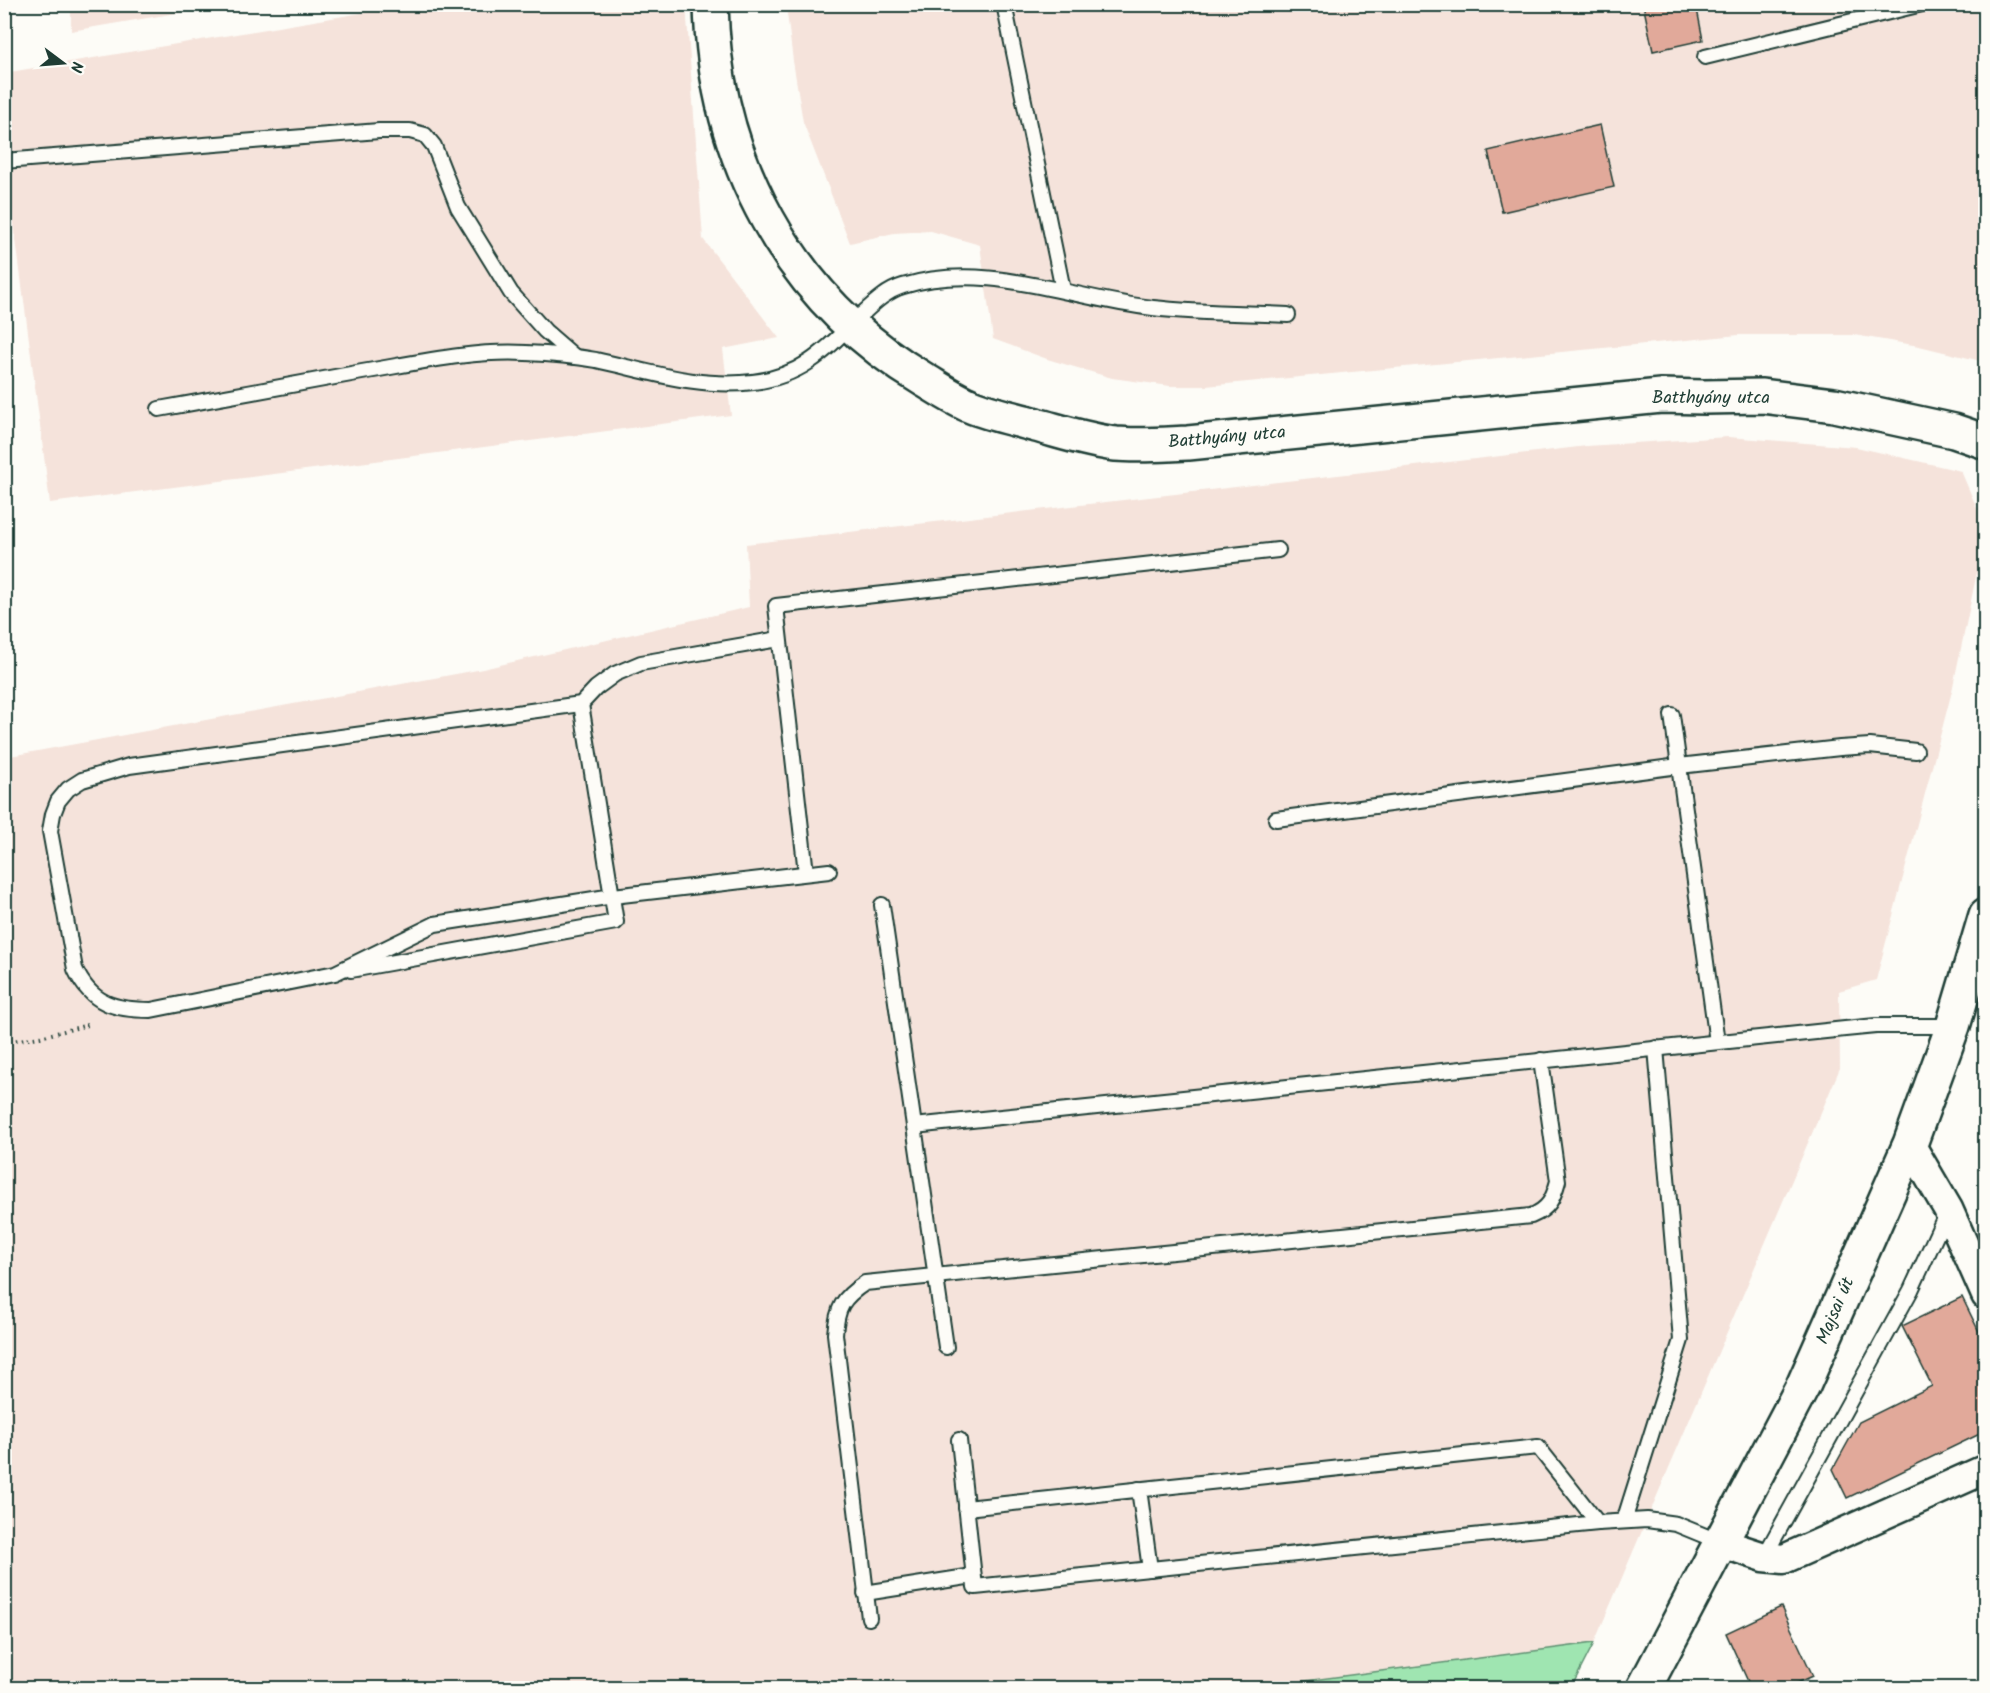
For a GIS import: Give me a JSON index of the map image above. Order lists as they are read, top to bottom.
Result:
{
  "streets": {
    "main road": ["Batthyány utca", "Majsai út"]
  },
  "north": "right"
}
